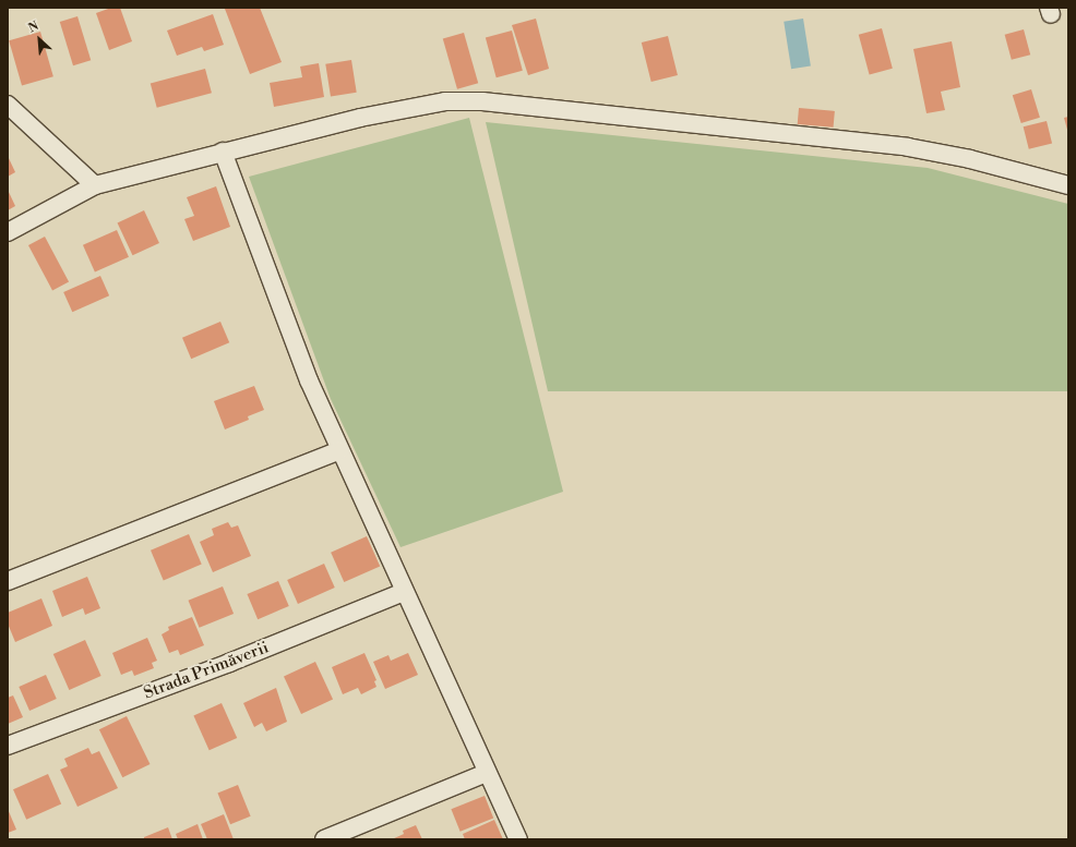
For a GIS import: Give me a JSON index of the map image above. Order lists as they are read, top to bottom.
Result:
{
  "streets": {
    "street": ["Strada Primăverii"]
  },
  "north": "top left"
}
